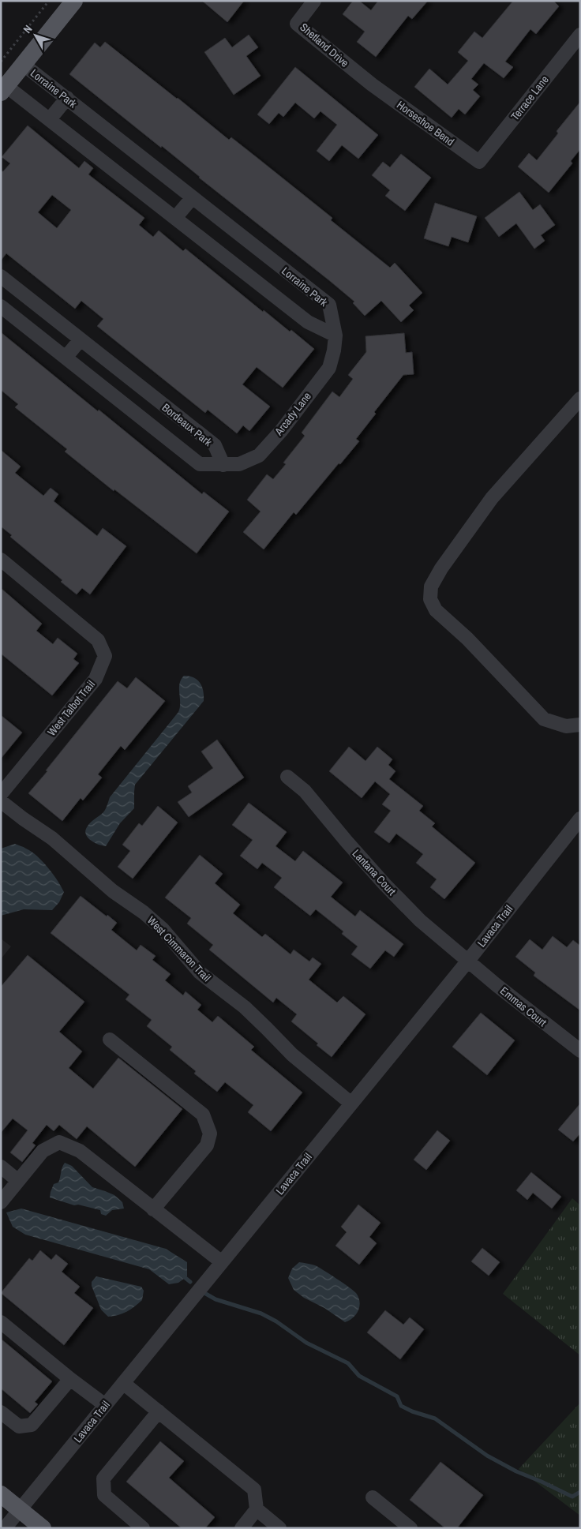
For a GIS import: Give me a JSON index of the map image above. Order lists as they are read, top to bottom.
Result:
{
  "streets": {
    "street": [
      "Shetland Drive",
      "Lorraine Park",
      "Terrace Lane",
      "Horseshoe Bend",
      "Arcady Lane",
      "Bordeaux Park",
      "West Talbot Trail",
      "Lantana Court",
      "Lavaca Trail",
      "West Cimmaron Trail",
      "Emmas Court"
    ]
  },
  "crossings": [
    ["Shetland Drive", "Horseshoe Bend"],
    ["Lorraine Park", "Arcady Lane"],
    ["Terrace Lane", "Horseshoe Bend"],
    ["Arcady Lane", "Bordeaux Park"],
    ["Lantana Court", "Lavaca Trail"],
    ["Lantana Court", "Emmas Court"],
    ["Lavaca Trail", "West Cimmaron Trail"],
    ["Lavaca Trail", "Emmas Court"]
  ],
  "north": "top left"
}
